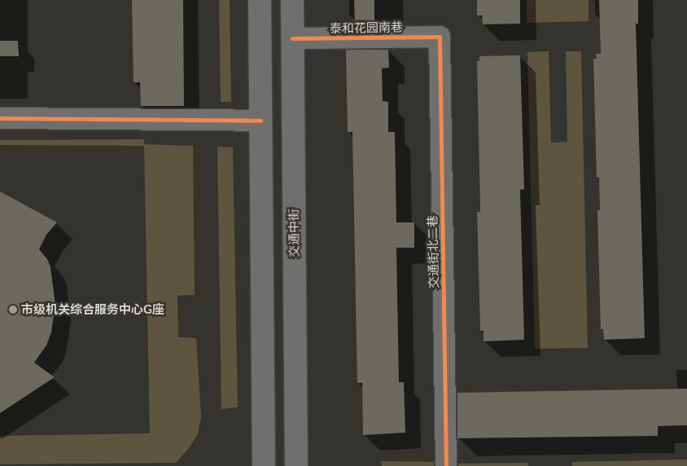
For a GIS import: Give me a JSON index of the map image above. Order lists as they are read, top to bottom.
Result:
{
  "streets": {
    "main road": ["交通中街"],
    "street": ["泰和花园南巷", "交通街北二巷"]
  },
  "crossings": [
    ["泰和花园南巷", "交通中街"],
    ["泰和花园南巷", "交通街北二巷"]
  ],
  "places": ["市级机关综合服务中心G座"]
}
